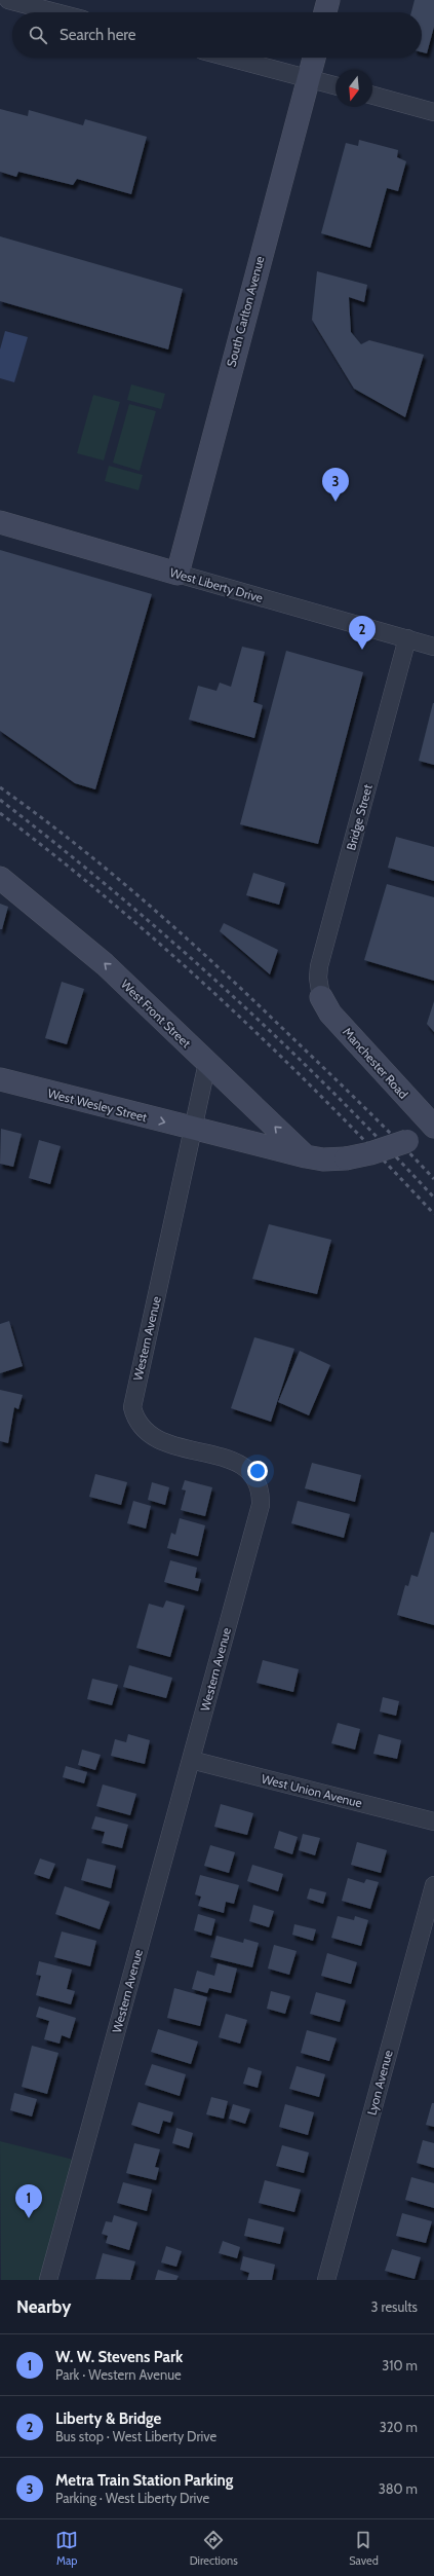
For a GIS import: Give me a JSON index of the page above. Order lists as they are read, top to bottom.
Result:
{
  "streets": {
    "street": [
      "South Carlton Avenue",
      "West Liberty Drive",
      "Bridge Street",
      "West Front Street",
      "Manchester Road",
      "West Wesley Street",
      "Western Avenue",
      "West Union Avenue",
      "Lyon Avenue"
    ]
  },
  "crossings": [
    ["South Carlton Avenue", "West Liberty Drive"],
    ["West Liberty Drive", "Bridge Street"],
    ["Bridge Street", "Manchester Road"],
    ["West Front Street", "West Wesley Street"],
    ["West Wesley Street", "Western Avenue"],
    ["Western Avenue", "West Union Avenue"]
  ],
  "one_way": ["West Front Street", "West Wesley Street"],
  "north": "bottom",
  "page": {
    "search": "Search here",
    "pins": ["3", "2", "1"],
    "heading": ["Nearby", "3 results"],
    "list": [
      {
        "mark": "1",
        "name": "W. W. Stevens Park",
        "note": "Park · Western Avenue",
        "value": "310 m"
      },
      {
        "mark": "2",
        "name": "Liberty & Bridge",
        "note": "Bus stop · West Liberty Drive",
        "value": "320 m"
      },
      {
        "mark": "3",
        "name": "Metra Train Station Parking",
        "note": "Parking · West Liberty Drive",
        "value": "380 m"
      }
    ],
    "nav": ["Map", "Directions", "Saved"]
  }
}
